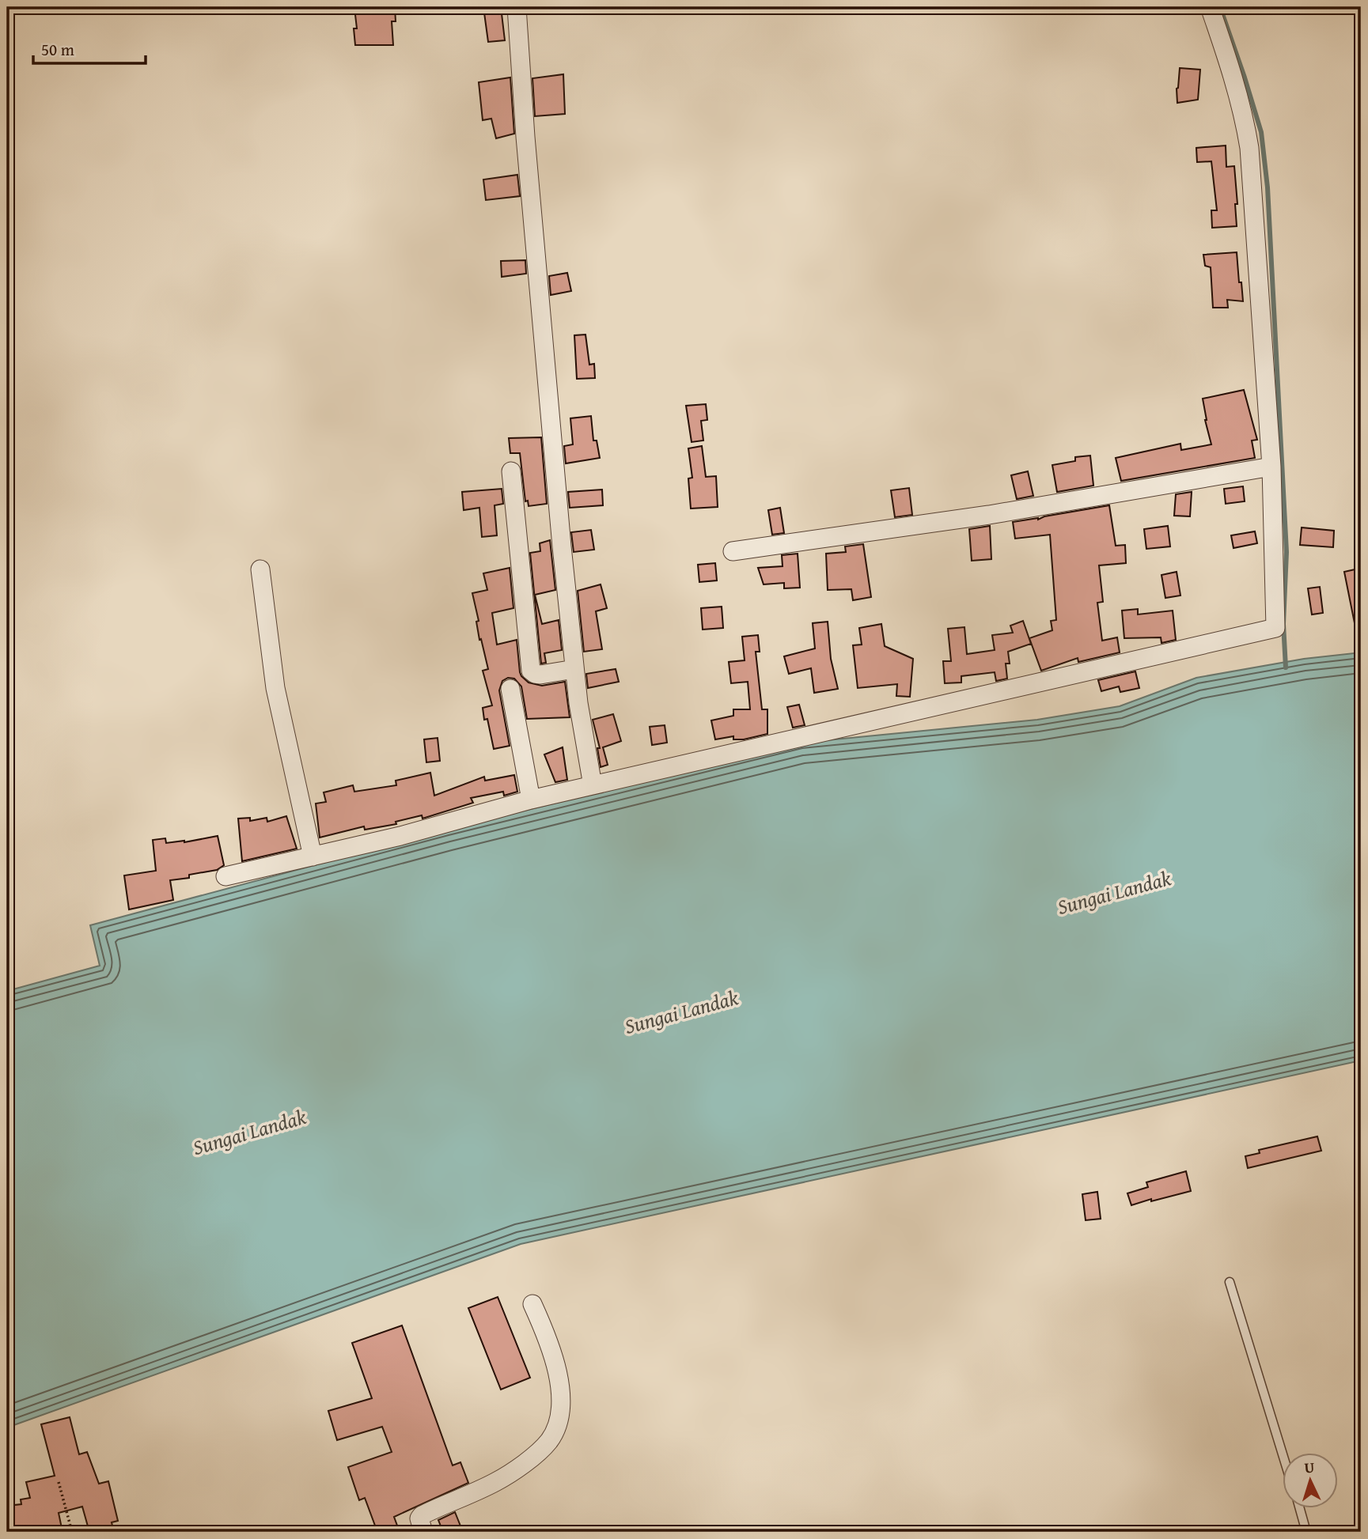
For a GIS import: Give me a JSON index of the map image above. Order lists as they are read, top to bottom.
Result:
{
  "water": ["Sungai Landak"],
  "scale_bar": "50 m",
  "north": "top"
}
